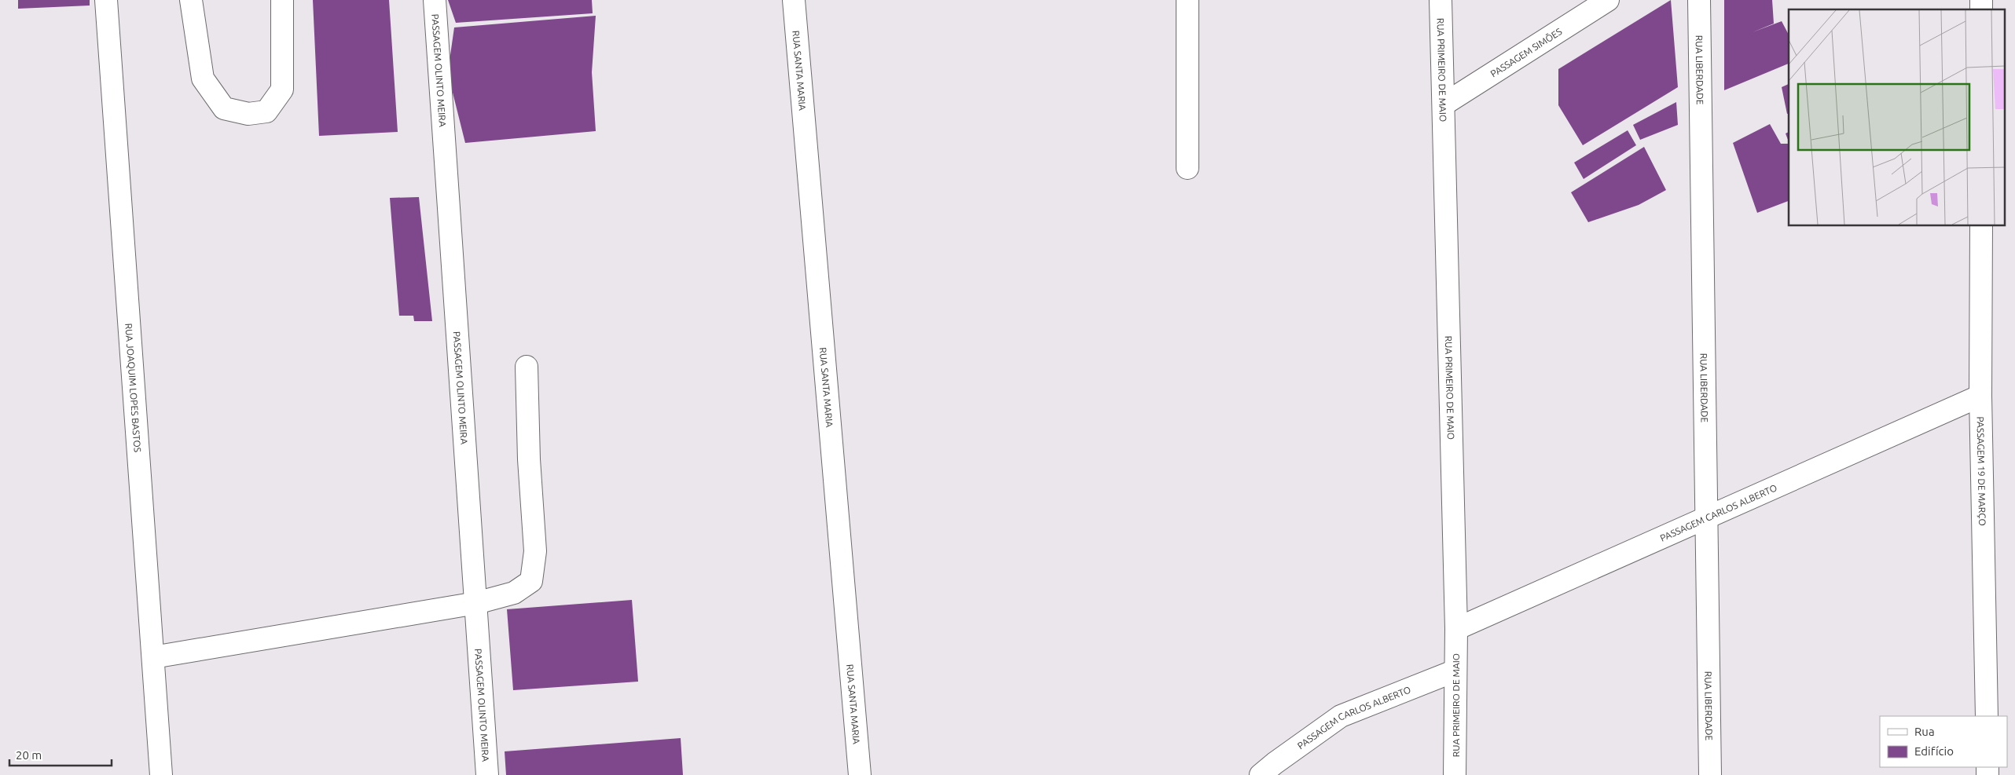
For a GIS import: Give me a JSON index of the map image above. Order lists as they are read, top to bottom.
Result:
{
  "streets": {
    "street": [
      "PASSAGEM SIMÕES",
      "PASSAGEM OLINTO MEIRA",
      "RUA PRIMEIRO DE MAIO",
      "RUA LIBERDADE",
      "RUA SANTA MARIA",
      "RUA JOAQUIM LOPES BASTOS",
      "PASSAGEM 19 DE MARÇO",
      "PASSAGEM CARLOS ALBERTO"
    ]
  },
  "crossings": [
    ["PASSAGEM SIMÕES", "RUA PRIMEIRO DE MAIO"],
    ["RUA PRIMEIRO DE MAIO", "PASSAGEM CARLOS ALBERTO"],
    ["RUA LIBERDADE", "PASSAGEM CARLOS ALBERTO"],
    ["PASSAGEM 19 DE MARÇO", "PASSAGEM CARLOS ALBERTO"]
  ],
  "legend": ["Rua", "Edifício"],
  "scale_bar": "20 m"
}
